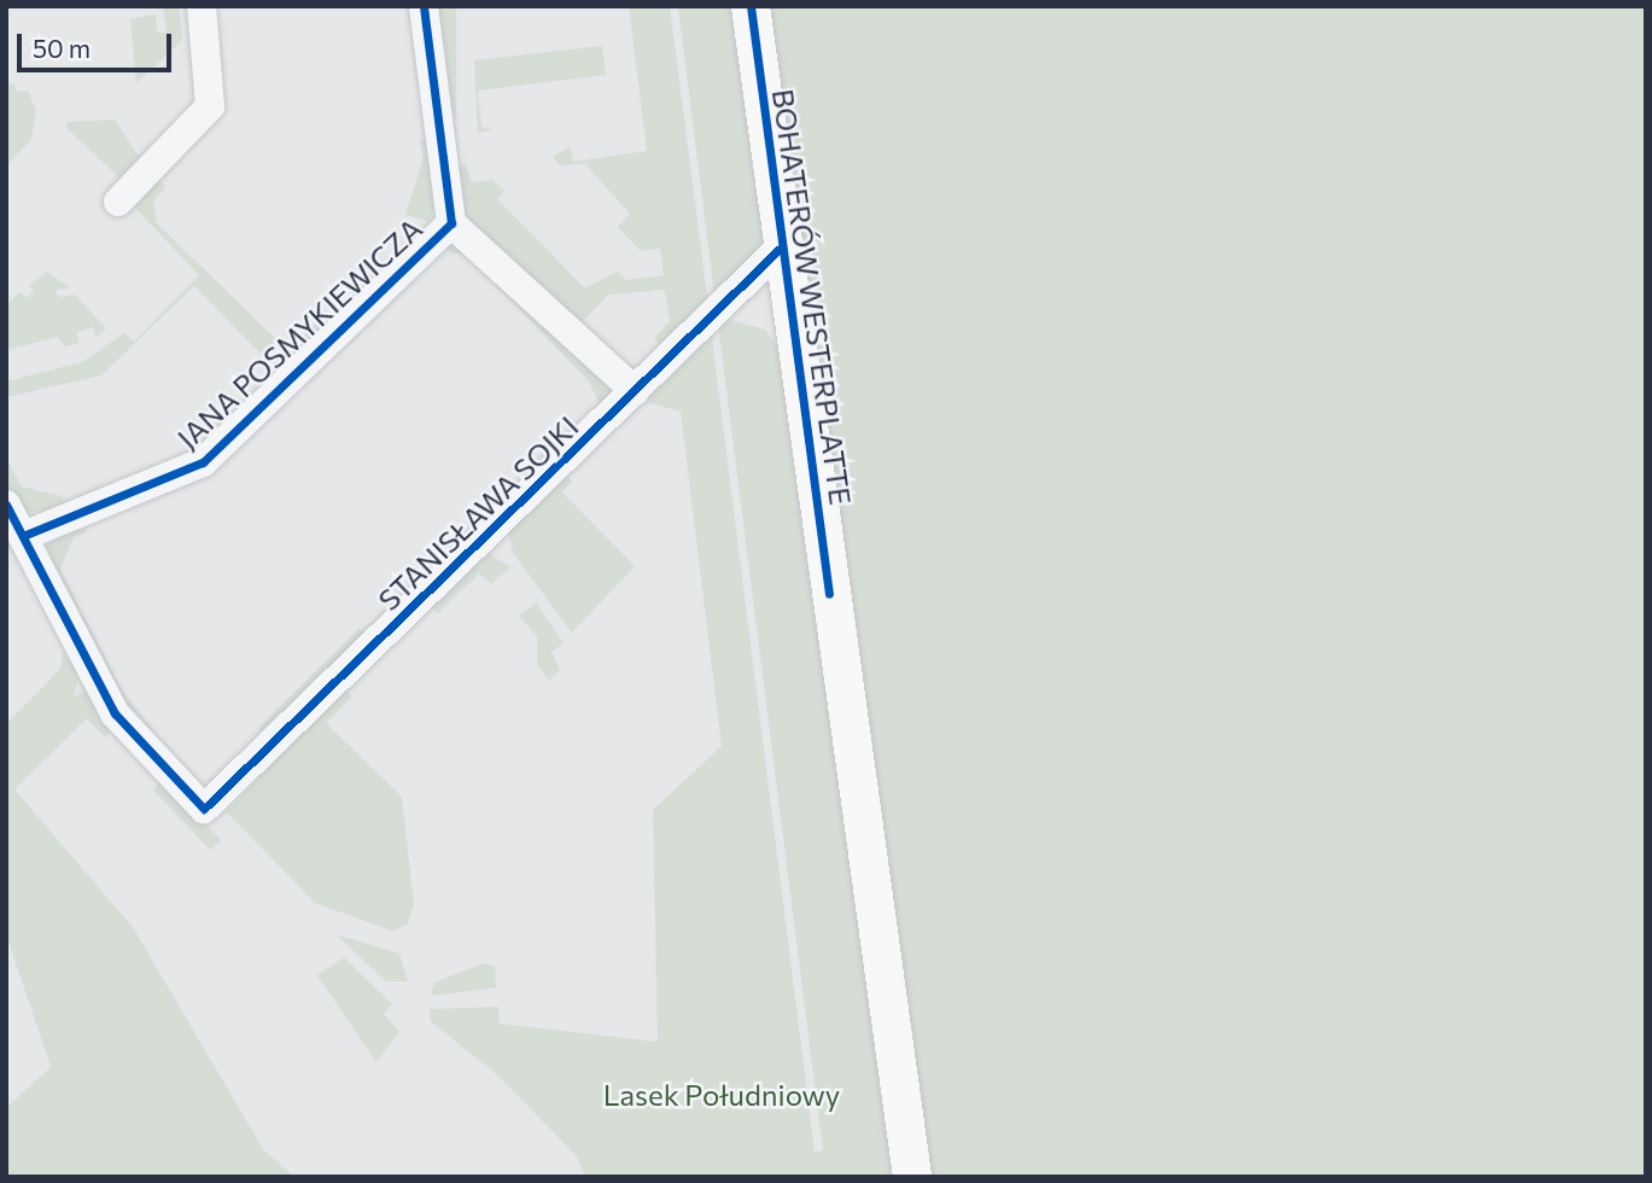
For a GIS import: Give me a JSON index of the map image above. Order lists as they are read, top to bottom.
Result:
{
  "streets": {
    "main road": ["BOHATERÓW WESTERPLATTE"],
    "street": ["JANA POSMYKIEWICZA", "STANISŁAWA SOJKI"]
  },
  "crossings": [
    ["BOHATERÓW WESTERPLATTE", "STANISŁAWA SOJKI"],
    ["JANA POSMYKIEWICZA", "STANISŁAWA SOJKI"]
  ],
  "parks": ["Lasek Południowy"],
  "scale_bar": "50 m"
}
